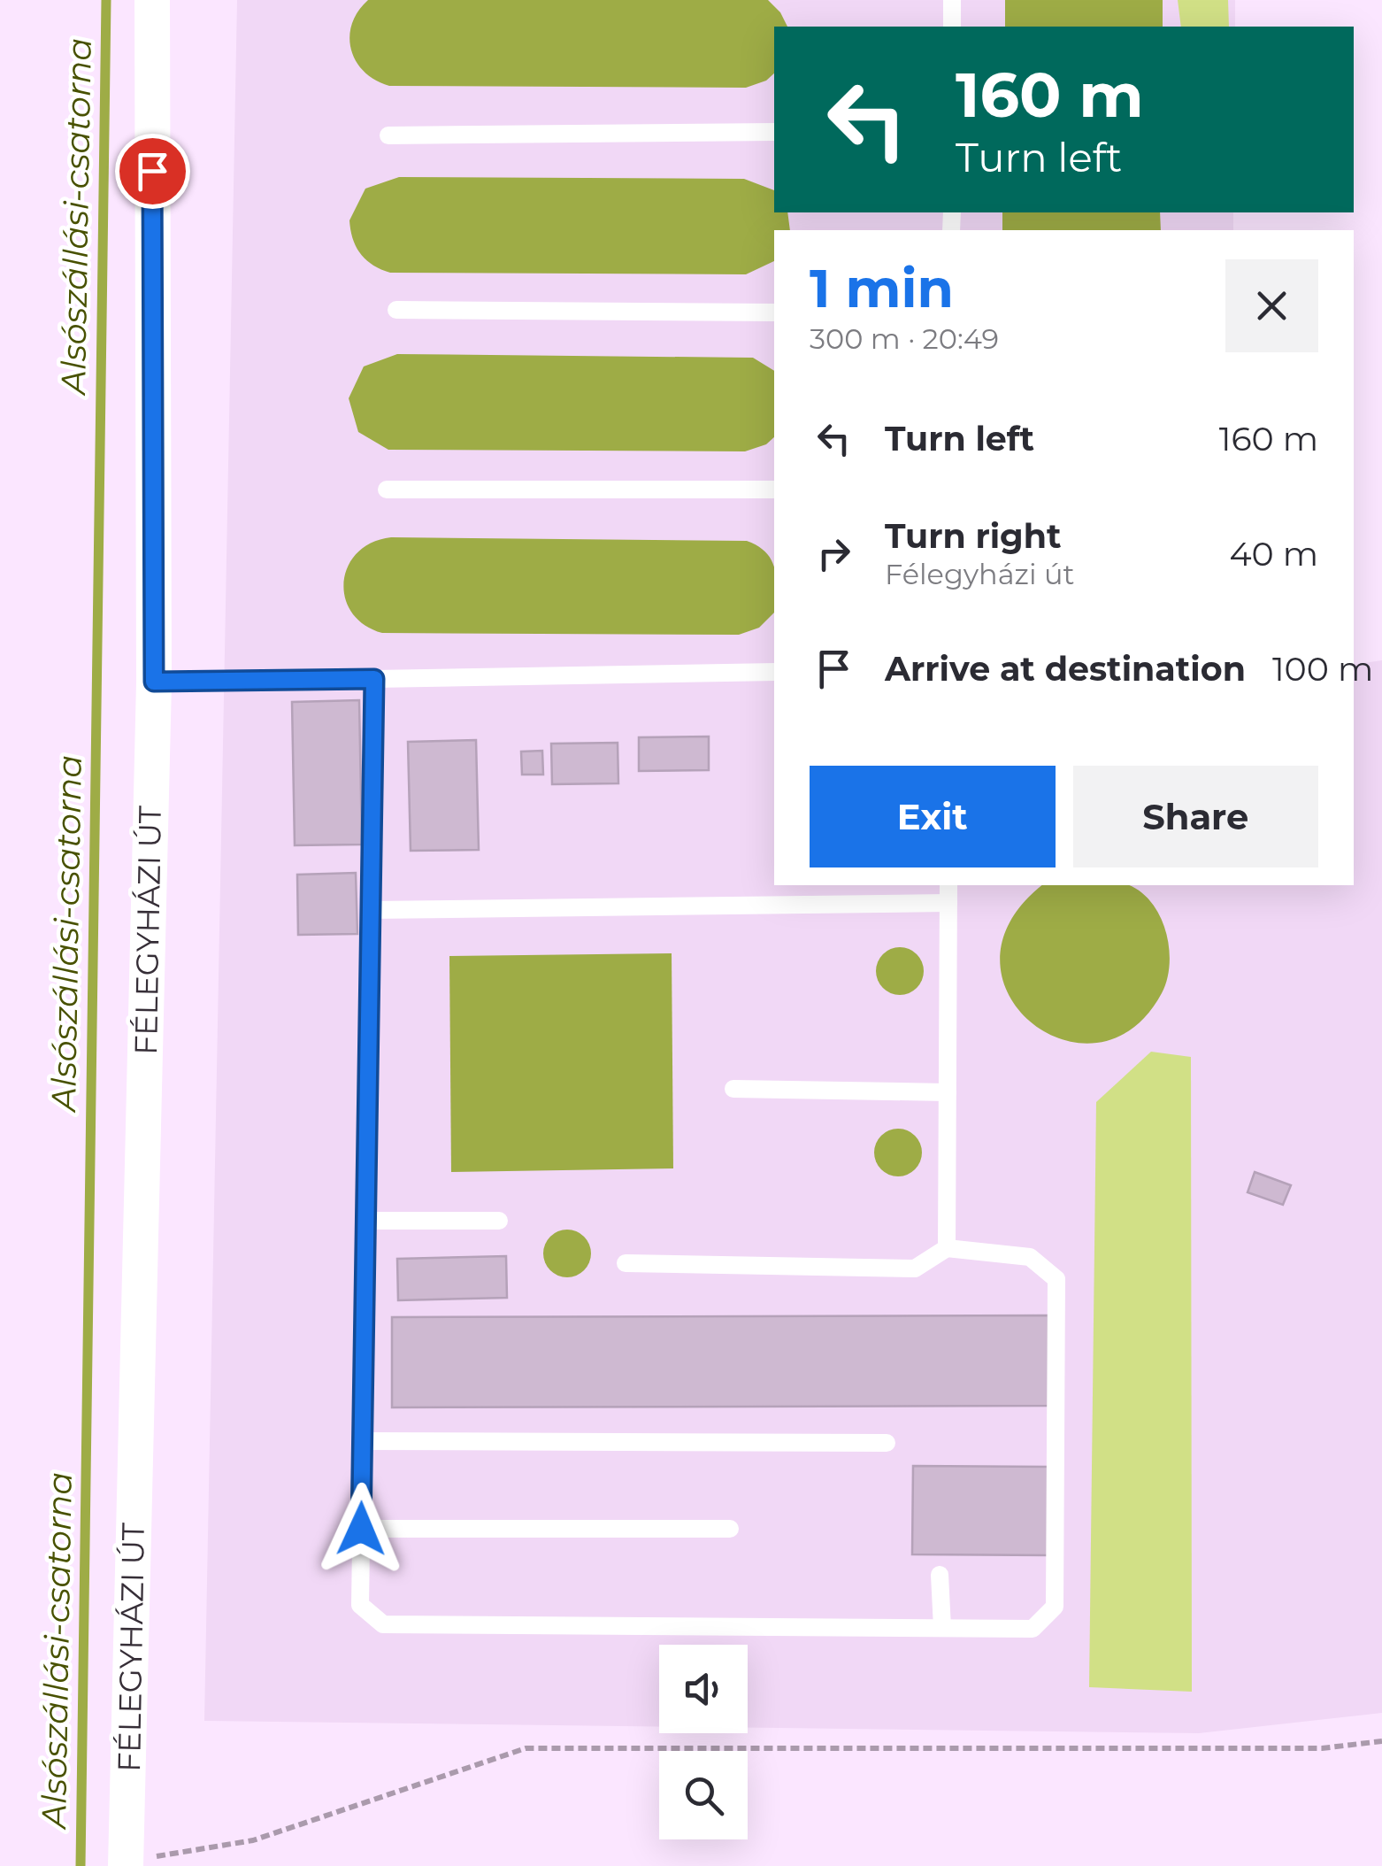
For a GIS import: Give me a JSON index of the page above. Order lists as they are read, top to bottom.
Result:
{
  "streets": {
    "street": ["FÉLEGYHÁZI ÚT"]
  },
  "water": ["Alsószállási-csatorna"],
  "page": {
    "turn": ["160 m", "Turn left"],
    "heading": ["1 min", "300 m · 20:49"],
    "list": [
      {
        "name": "Turn left",
        "value": "160 m"
      },
      {
        "name": "Turn right",
        "note": "Félegyházi út",
        "value": "40 m"
      },
      {
        "name": "Arrive at destination",
        "value": "100 m"
      }
    ],
    "buttons": ["Exit", "Share"]
  }
}
